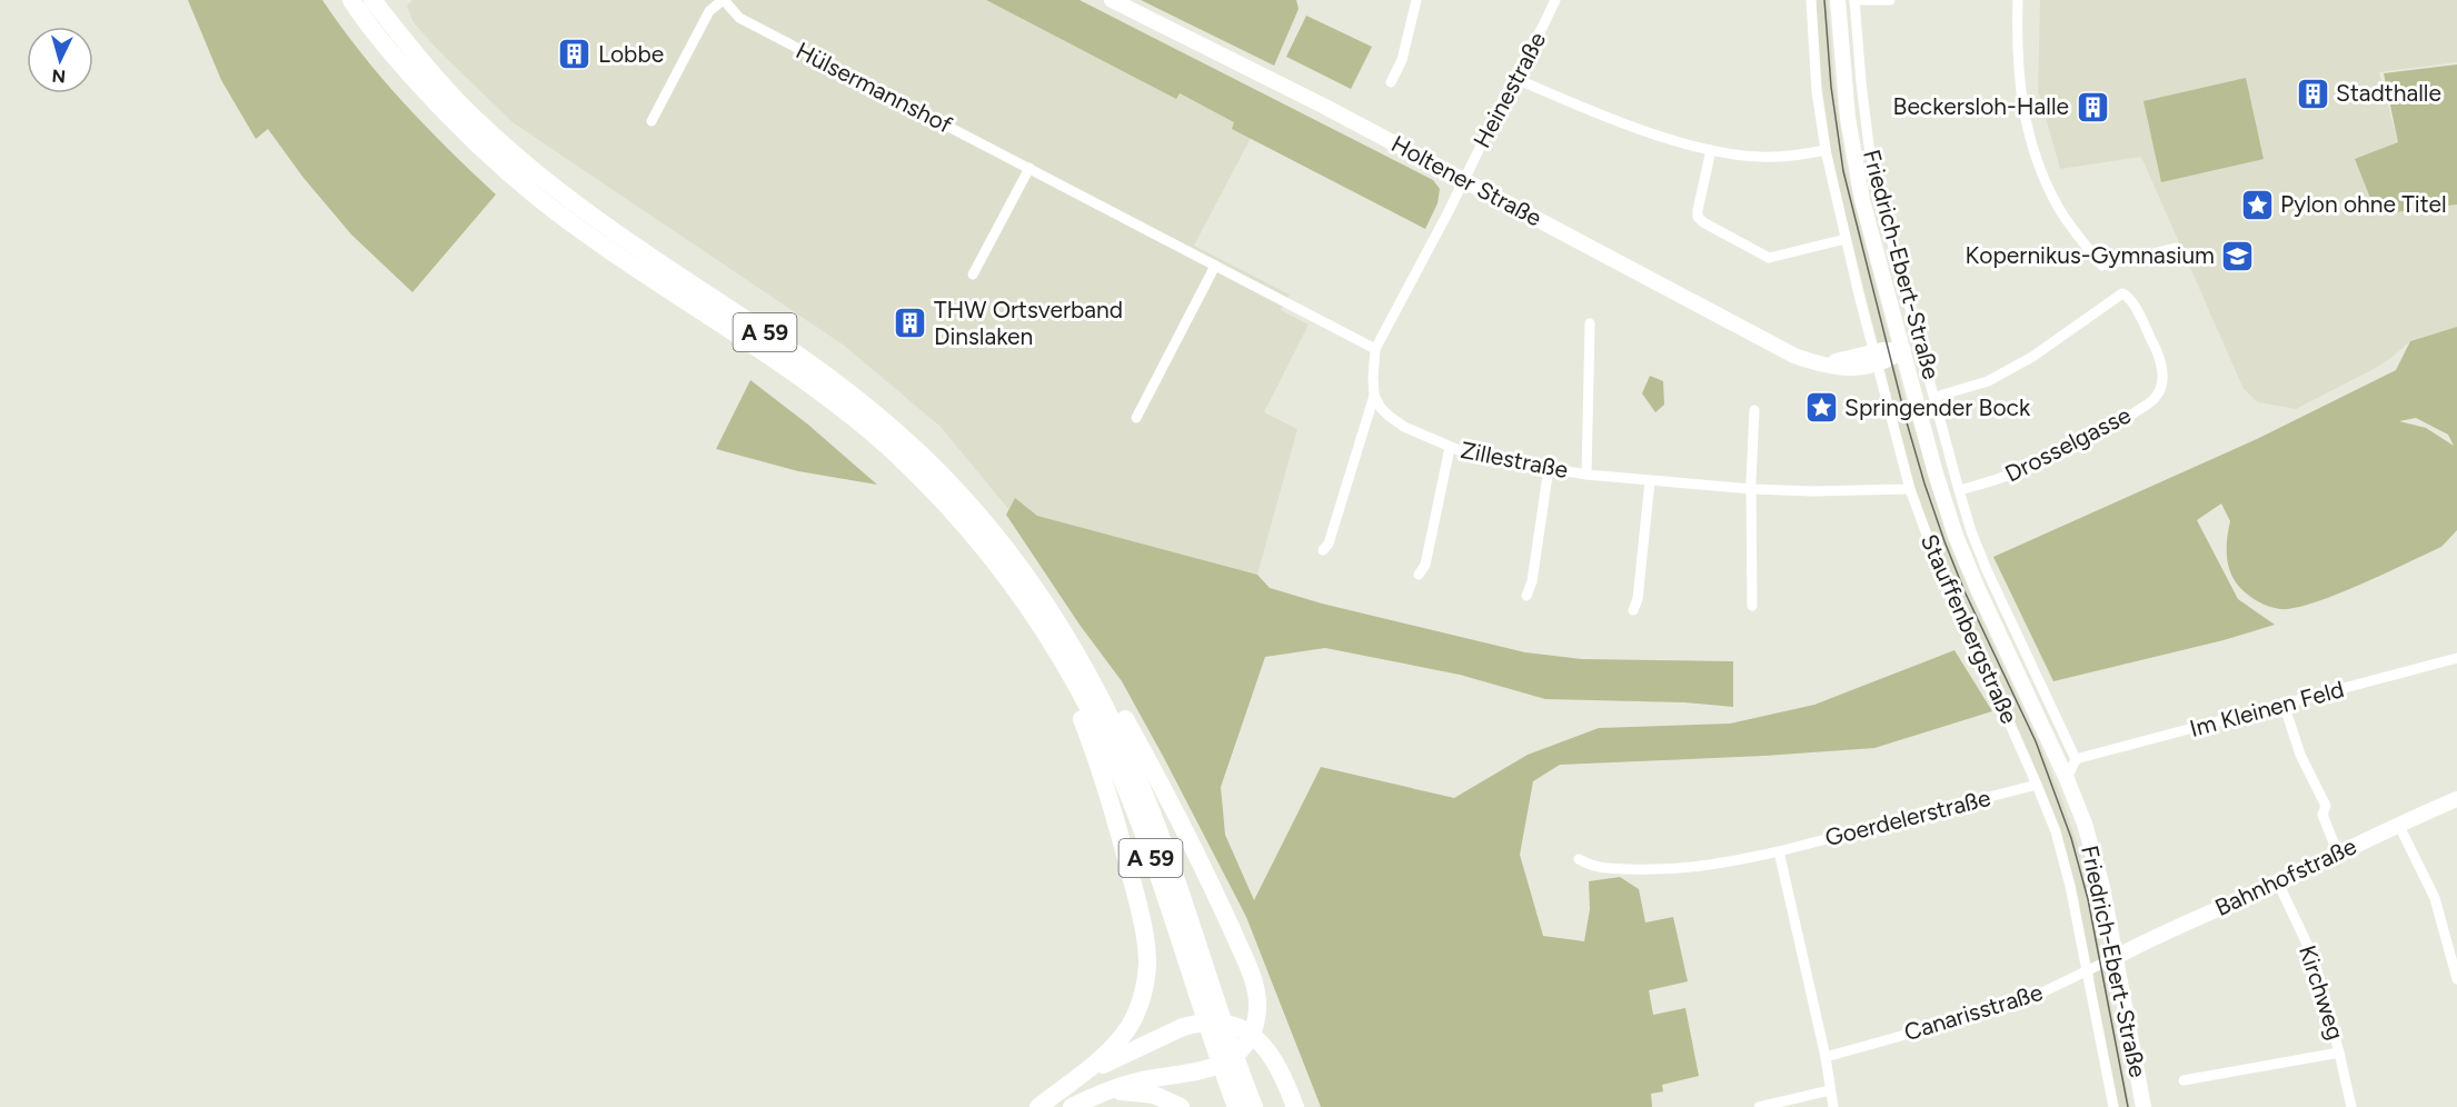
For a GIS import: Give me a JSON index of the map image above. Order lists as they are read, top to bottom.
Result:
{
  "streets": {
    "highway": ["A 59"],
    "street": [
      "Hülsermannshof",
      "Heinestraße",
      "Holtener Straße",
      "Friedrich-Ebert-Straße",
      "Drosselgasse",
      "Zillestraße",
      "Stauffenbergstraße",
      "Im Kleinen Feld",
      "Goerdelerstraße",
      "Bahnhofstraße",
      "Kirchweg",
      "Canarisstraße"
    ]
  },
  "crossings": [
    ["Heinestraße", "Holtener Straße"],
    ["Holtener Straße", "Friedrich-Ebert-Straße"],
    ["Holtener Straße", "Stauffenbergstraße"],
    ["Friedrich-Ebert-Straße", "Drosselgasse"],
    ["Friedrich-Ebert-Straße", "Im Kleinen Feld"],
    ["Friedrich-Ebert-Straße", "Bahnhofstraße"],
    ["Friedrich-Ebert-Straße", "Canarisstraße"],
    ["Zillestraße", "Stauffenbergstraße"],
    ["Stauffenbergstraße", "Goerdelerstraße"],
    ["Stauffenbergstraße", "Canarisstraße"],
    ["Bahnhofstraße", "Kirchweg"],
    ["Bahnhofstraße", "Canarisstraße"]
  ],
  "places": {
    "building": [
      "Lobbe",
      "Stadthalle",
      "Beckersloh-Halle",
      "THW Ortsverband Dinslaken"
    ],
    "place": ["Pylon ohne Titel", "Springender Bock"],
    "school or university": ["Kopernikus-Gymnasium"]
  },
  "north": "bottom"
}
